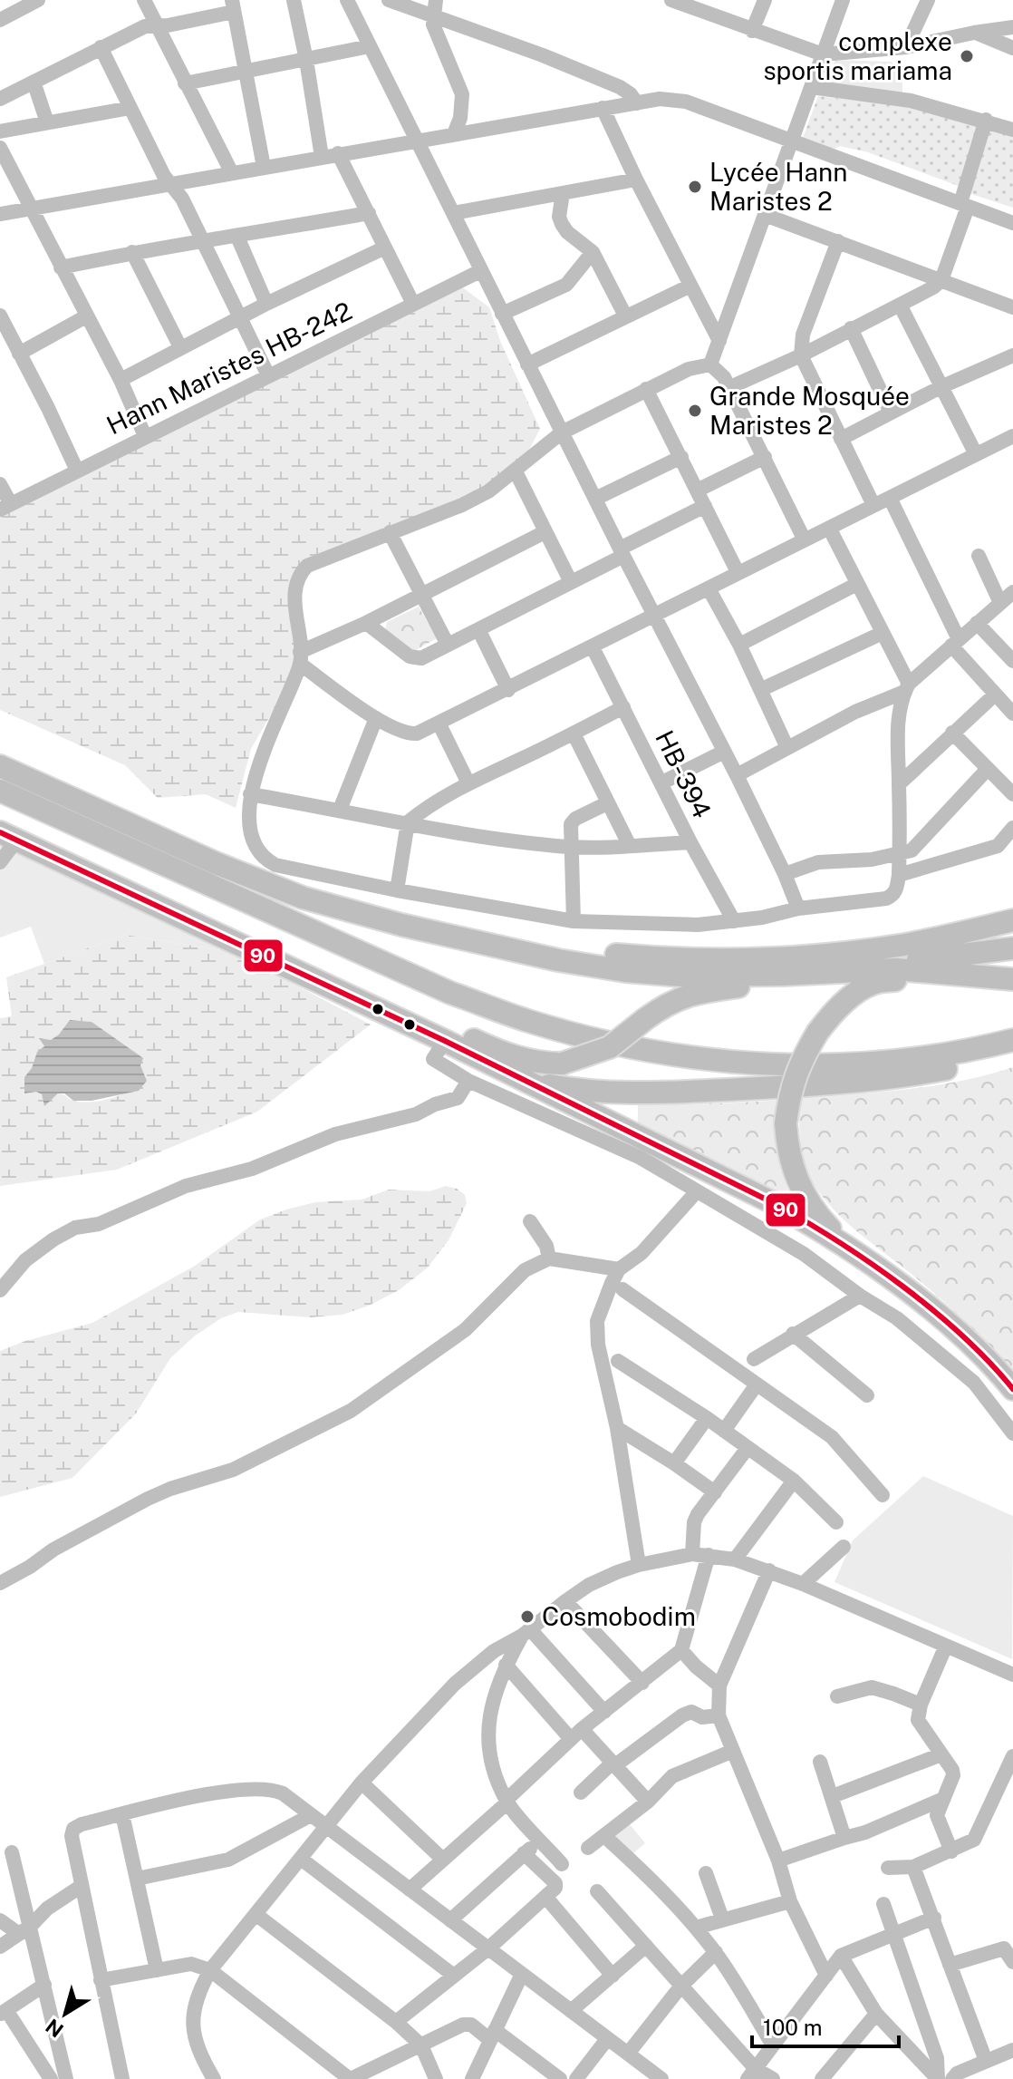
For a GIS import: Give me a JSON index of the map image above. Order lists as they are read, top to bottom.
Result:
{
  "streets": {
    "street": ["Hann Maristes HB-242", "HB-394"]
  },
  "places": [
    "complexe sportis mariama",
    "Lycée Hann Maristes 2",
    "Grande Mosquée Maristes 2",
    "Cosmobodim"
  ],
  "lines": ["transit line 90"],
  "scale_bar": "100 m",
  "north": "bottom left"
}
